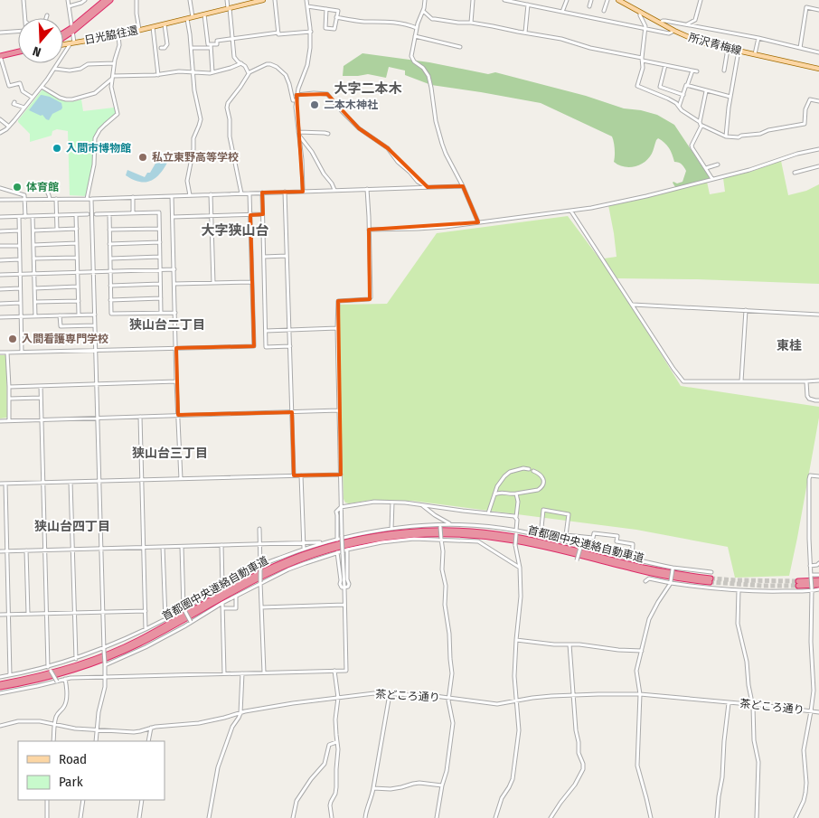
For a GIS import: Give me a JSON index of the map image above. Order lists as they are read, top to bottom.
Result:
{
  "streets": {
    "highway": ["首都圏中央連絡自動車道"],
    "main road": ["日光脇往還", "所沢青梅線"],
    "street": ["茶どころ通り"]
  },
  "districts": [
    "大字二本木",
    "大字狭山台",
    "狭山台二丁目",
    "東桂",
    "狭山台三丁目",
    "狭山台四丁目"
  ],
  "places": [
    "二本木神社",
    "入間市博物館",
    "私立東野高等学校",
    "体育館",
    "入間看護専門学校"
  ],
  "legend": ["Road", "Park"],
  "north": "bottom"
}
